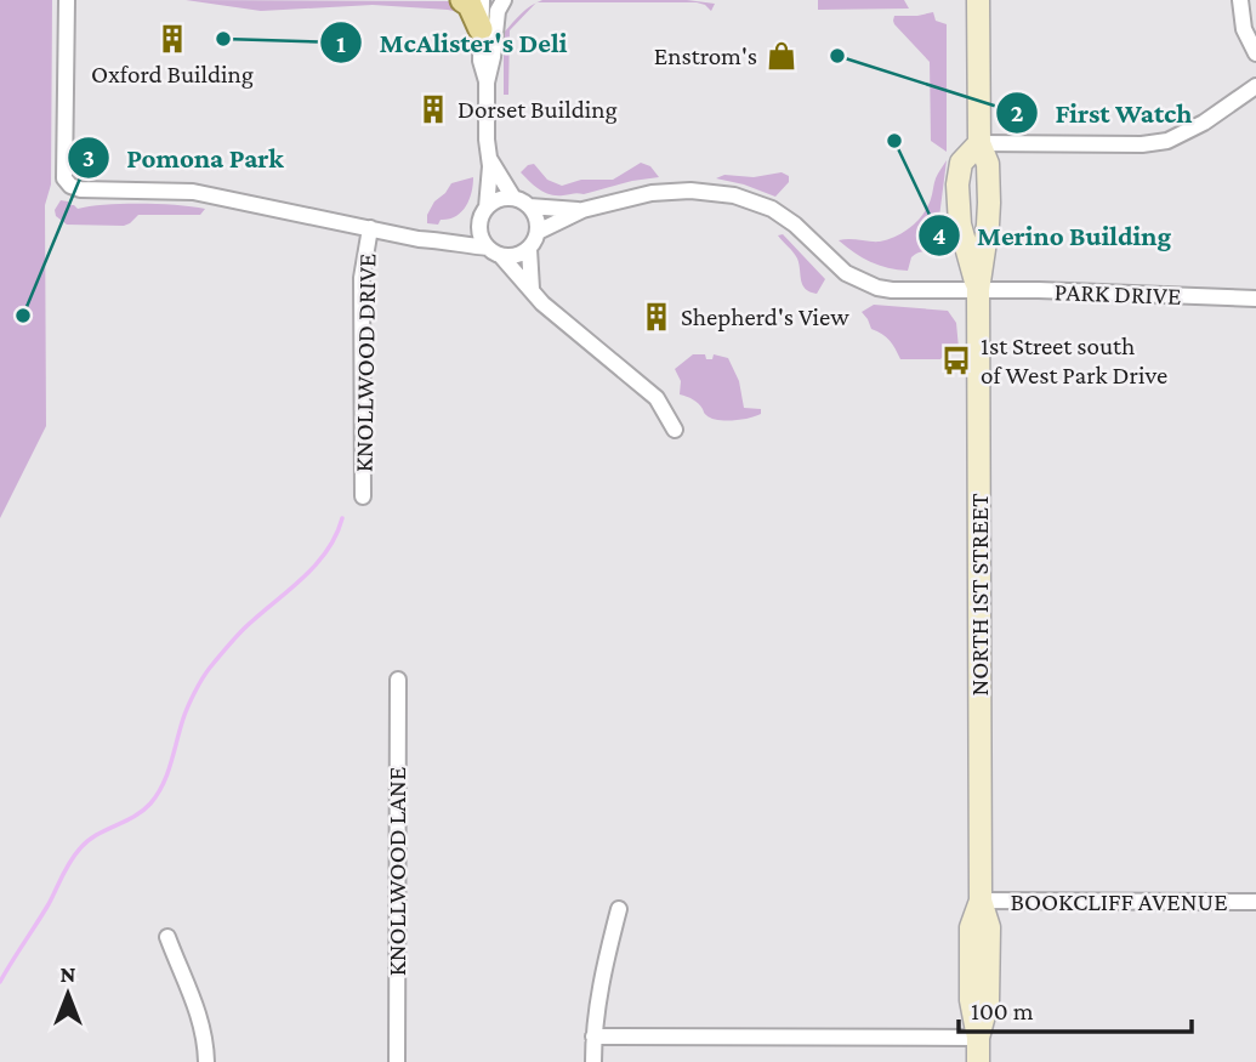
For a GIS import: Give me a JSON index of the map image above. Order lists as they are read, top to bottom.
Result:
{
  "streets": {
    "main road": ["NORTH 1ST STREET"],
    "street": [
      "PARK DRIVE",
      "KNOLLWOOD DRIVE",
      "KNOLLWOOD LANE",
      "BOOKCLIFF AVENUE"
    ]
  },
  "crossings": [
    ["PARK DRIVE", "NORTH 1ST STREET"],
    ["NORTH 1ST STREET", "BOOKCLIFF AVENUE"]
  ],
  "places": {
    "building": ["Oxford Building", "Dorset Building", "Shepherd's View"],
    "other": [
      "McAlister's Deli",
      "First Watch",
      "Merino Building",
      "Pomona Park"
    ],
    "shop": ["Enstrom's"],
    "bus stop": ["1st Street south of West Park Drive"]
  },
  "scale_bar": "100 m",
  "north": "top"
}
